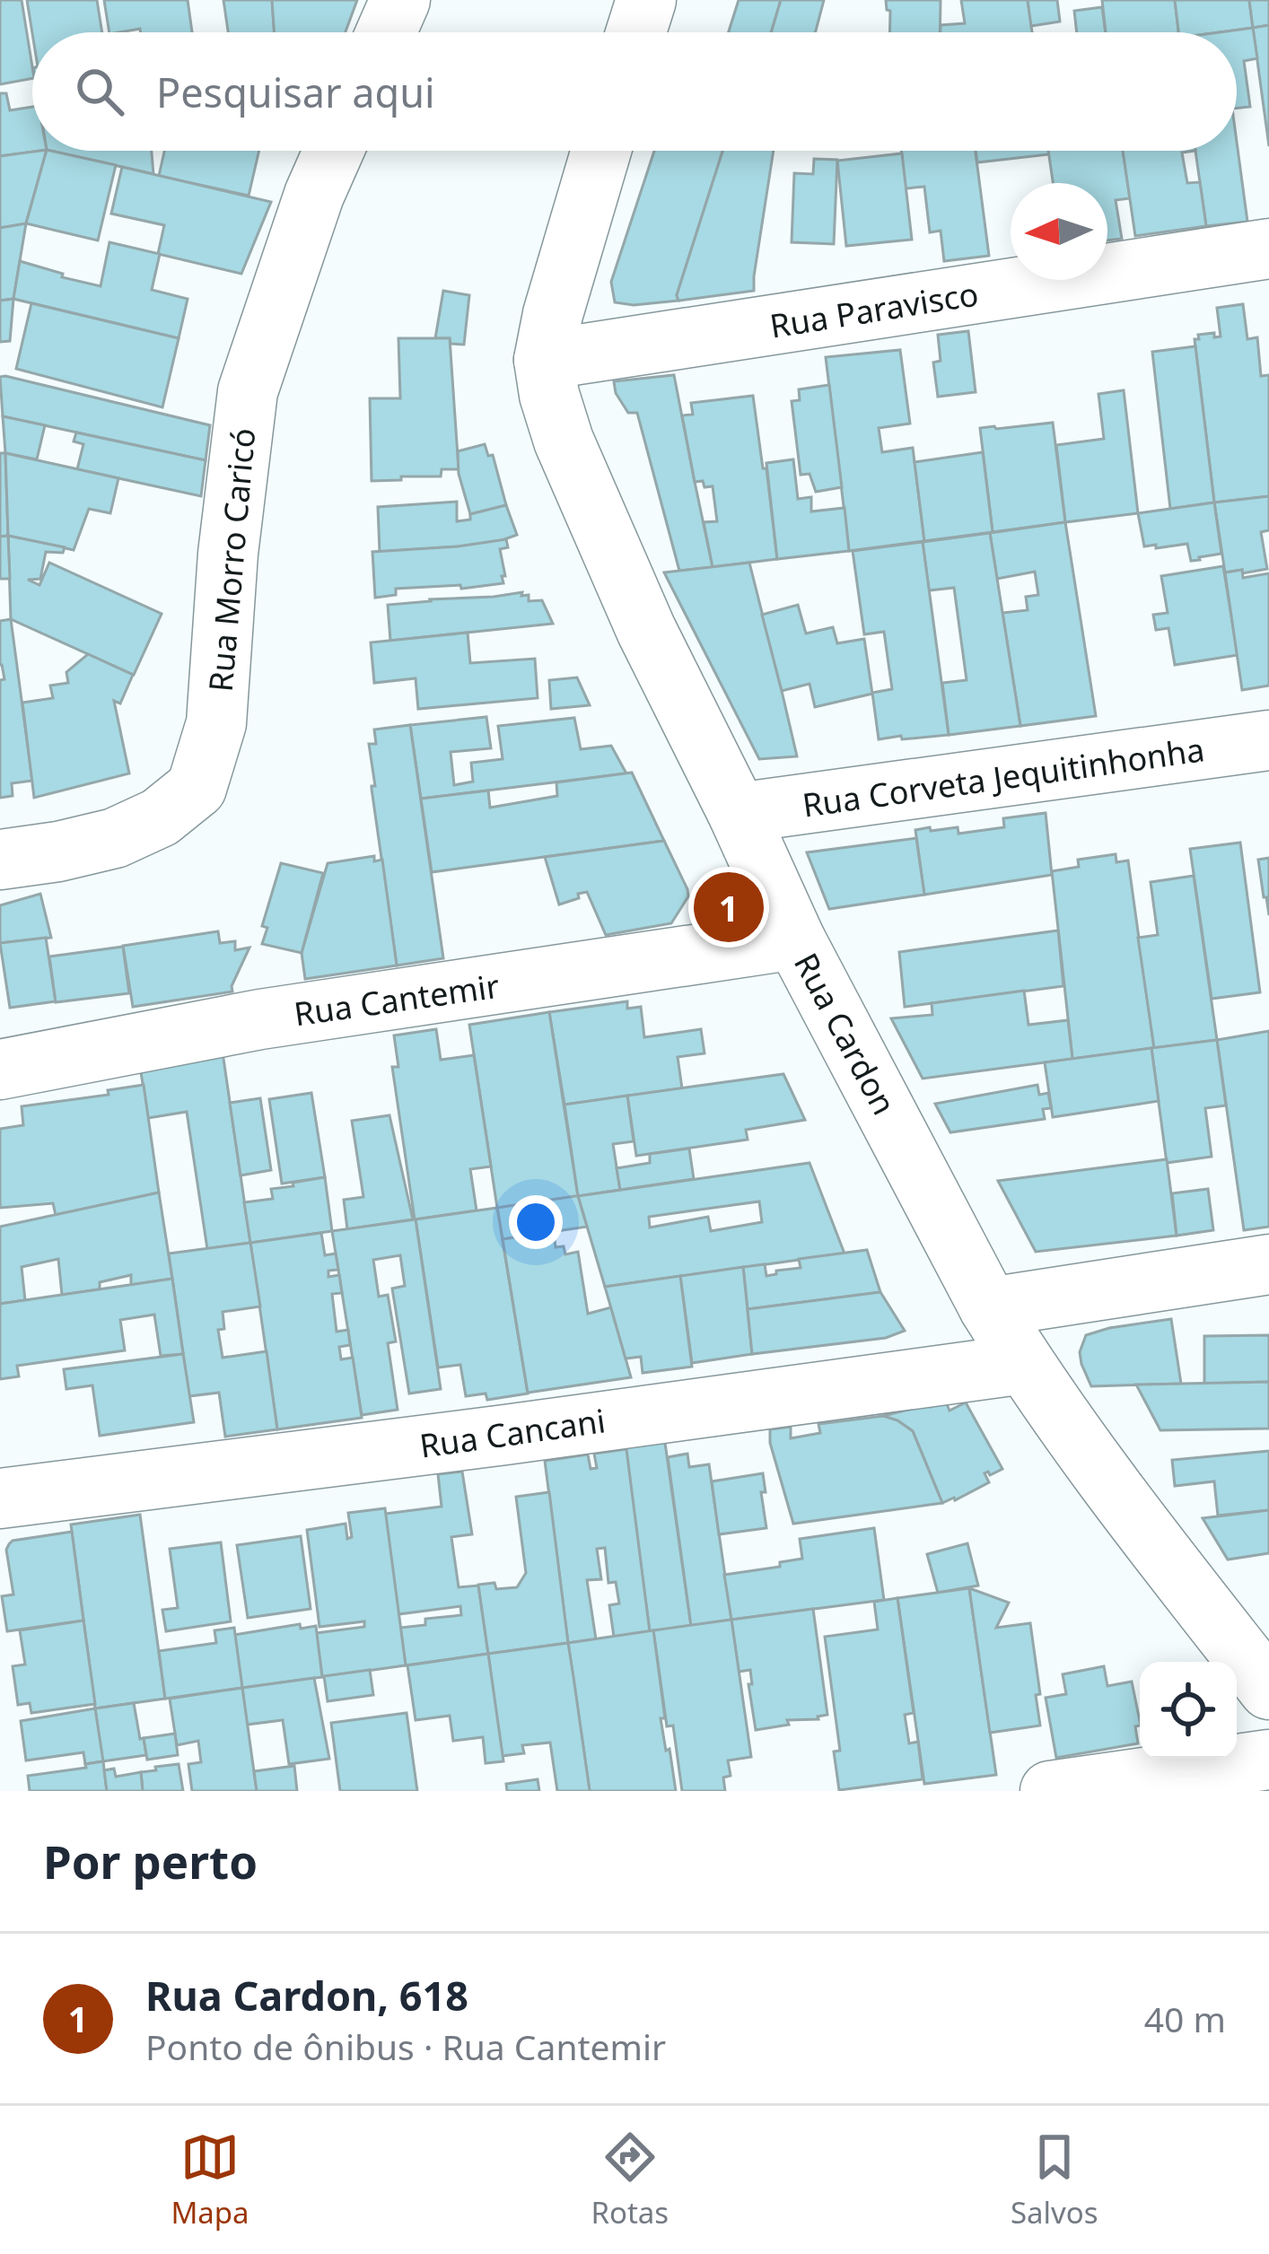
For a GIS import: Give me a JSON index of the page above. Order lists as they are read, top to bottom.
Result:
{
  "streets": {
    "street": [
      "Rua Paravisco",
      "Rua Morro Caricó",
      "Rua Corveta Jequitinhonha",
      "Rua Cantemir",
      "Rua Cardon",
      "Rua Cancani"
    ]
  },
  "crossings": [
    ["Rua Paravisco", "Rua Cardon"],
    ["Rua Corveta Jequitinhonha", "Rua Cardon"],
    ["Rua Cantemir", "Rua Cardon"],
    ["Rua Cardon", "Rua Cancani"]
  ],
  "north": "left",
  "page": {
    "search": "Pesquisar aqui",
    "pins": "1",
    "heading": "Por perto",
    "list": [
      {
        "mark": "1",
        "name": "Rua Cardon, 618",
        "note": "Ponto de ônibus · Rua Cantemir",
        "value": "40 m"
      }
    ],
    "nav": ["Mapa", "Rotas", "Salvos"]
  }
}
